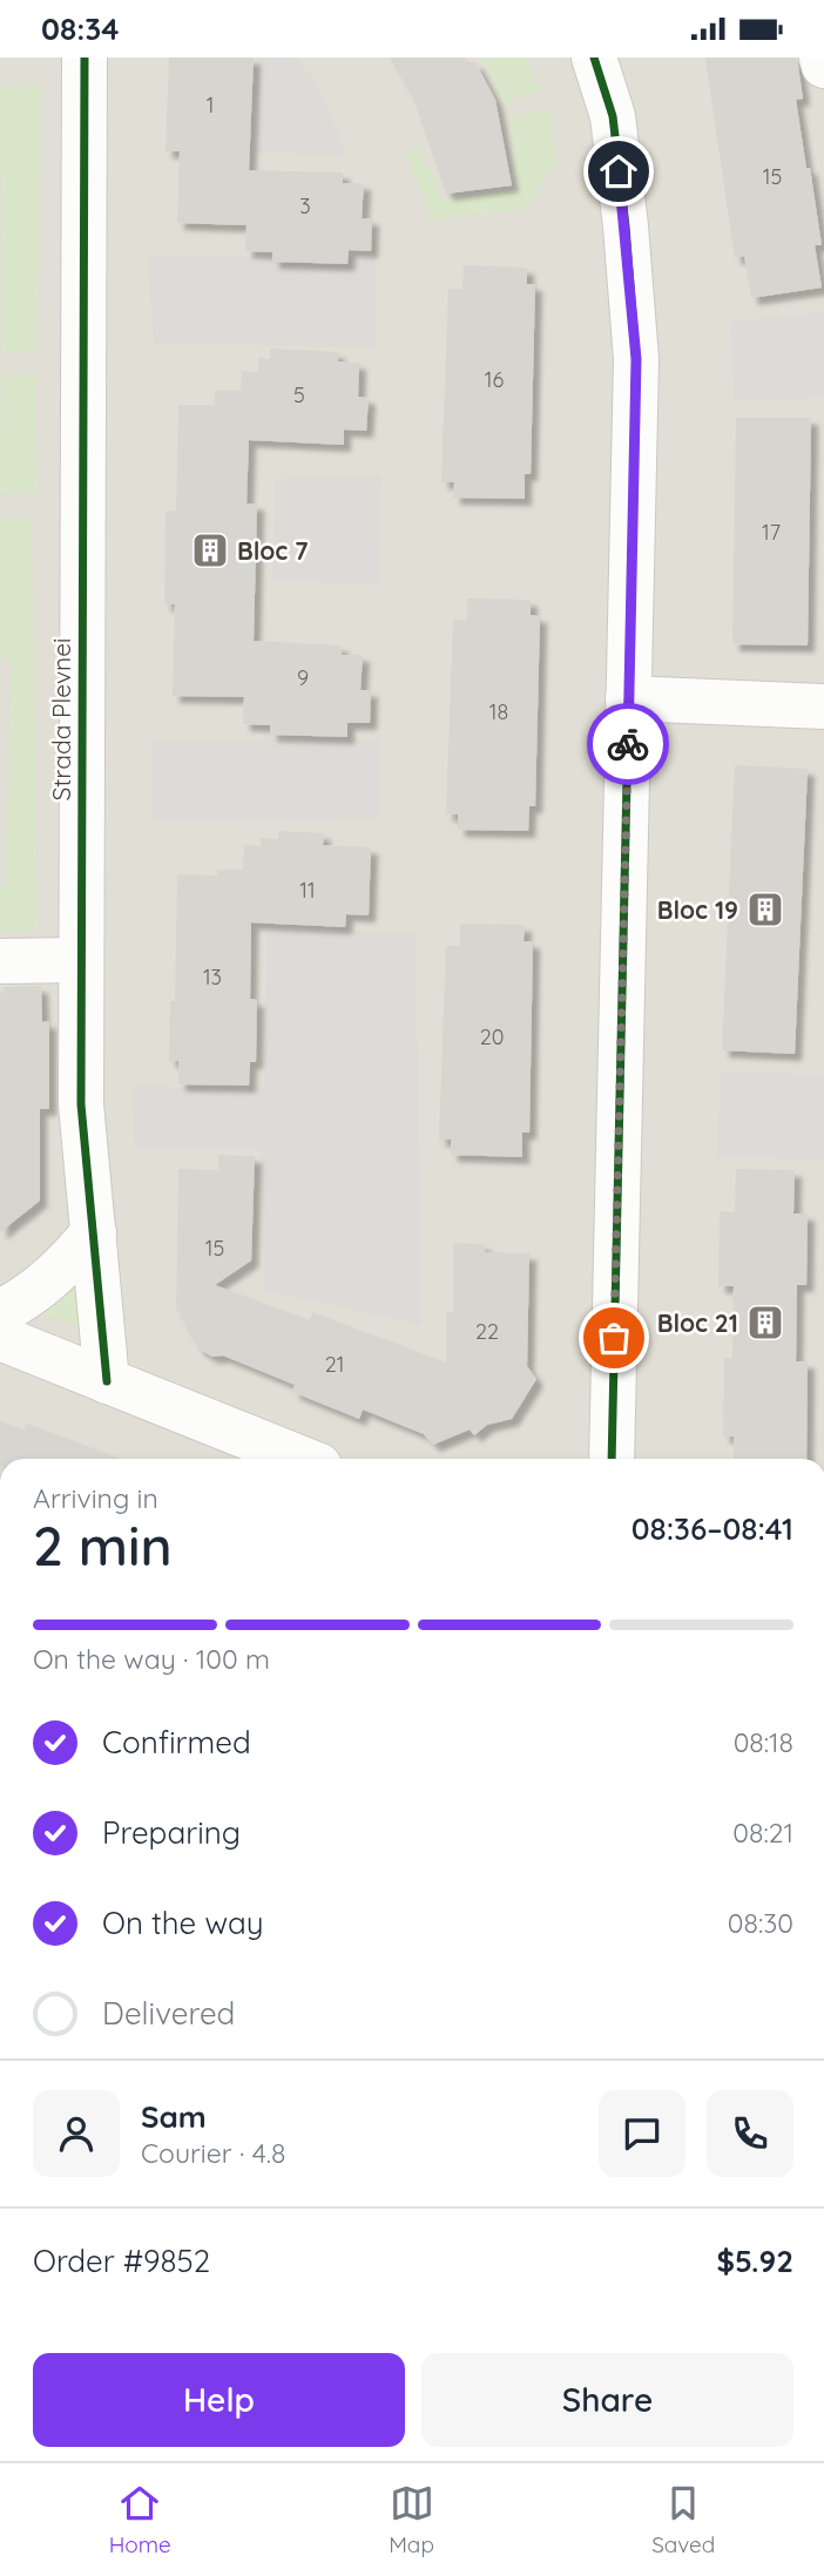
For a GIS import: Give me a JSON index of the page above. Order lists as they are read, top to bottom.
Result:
{
  "streets": {
    "street": ["Strada Plevnei"]
  },
  "places": {
    "building": ["Bloc 7", "Bloc 19", "Bloc 21"]
  },
  "house_numbers": [
    "1",
    "15",
    "3",
    "16",
    "5",
    "17",
    "9",
    "18",
    "11",
    "13",
    "20",
    "15",
    "22",
    "21"
  ],
  "page": {
    "status": "08:34",
    "heading": ["2 min", "Arriving in", "08:36–08:41"],
    "panel": [
      "Sam",
      "Courier · 4.8",
      "Order #9852",
      "$5.92"
    ],
    "bar": "On the way · 100 m",
    "list": [
      ["Confirmed", "08:18"],
      ["Preparing", "08:21"],
      ["On the way", "08:30"],
      "Delivered"
    ],
    "buttons": ["Help", "Share"],
    "tabs": ["Home", "Map", "Saved"]
  }
}
